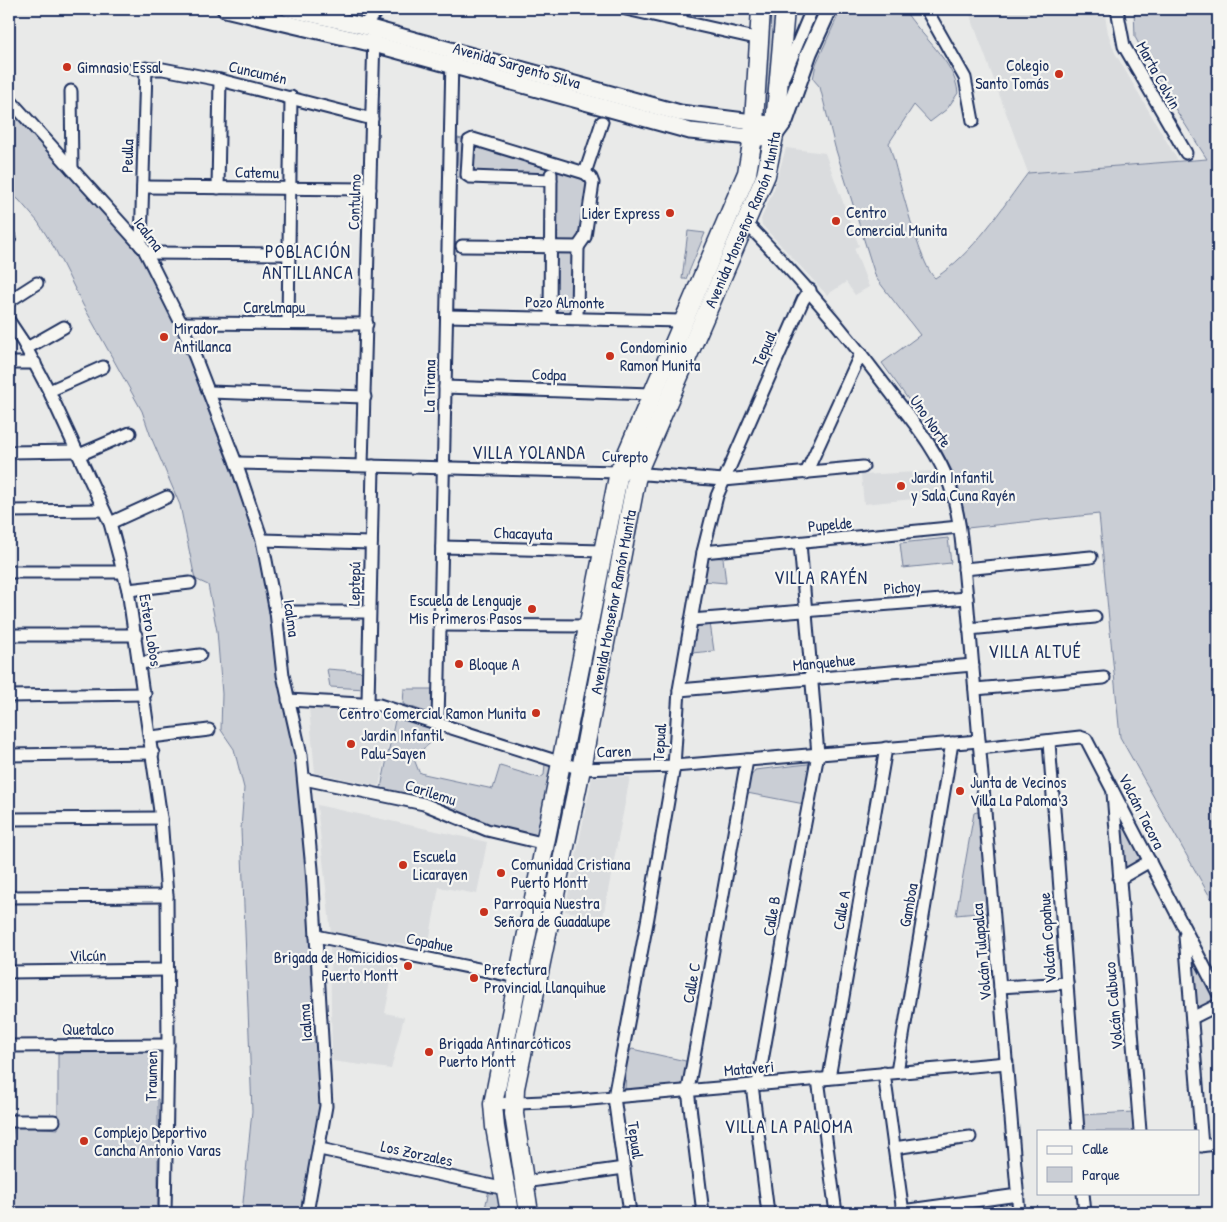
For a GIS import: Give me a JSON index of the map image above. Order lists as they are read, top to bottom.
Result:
{
  "streets": {
    "main road": ["Avenida Sargento Silva", "Avenida Monseñor Ramón Munita"],
    "street": [
      "Cuncumén",
      "Marta Colvin",
      "Peulla",
      "Catemu",
      "Contulmo",
      "Icalma",
      "Pozo Almonte",
      "Carelmapu",
      "Tepual",
      "Codpa",
      "La Tirana",
      "Uno Norte",
      "Curepto",
      "Pupelde",
      "Chacayuta",
      "Leptepú",
      "Pichoy",
      "Estero Lobos",
      "Manquehue",
      "Caren",
      "Carilemu",
      "Volcán Tacora",
      "Gamboa",
      "Calle A",
      "Calle B",
      "Volcán Copahue",
      "Copahue",
      "Volcán Tulapalca",
      "Vilcún",
      "Calle C",
      "Volcán Calbuco",
      "Quetalco",
      "Mataveri",
      "Traumen",
      "Los Zorzales"
    ]
  },
  "crossings": [
    ["Avenida Sargento Silva", "Contulmo"],
    ["Avenida Sargento Silva", "Avenida Monseñor Ramón Munita"],
    ["Avenida Sargento Silva", "La Tirana"],
    ["Cuncumén", "Peulla"],
    ["Cuncumén", "Contulmo"],
    ["Peulla", "Catemu"],
    ["Peulla", "Icalma"],
    ["Catemu", "Contulmo"],
    ["Contulmo", "Carelmapu"],
    ["Contulmo", "Curepto"],
    ["Contulmo", "Leptepú"],
    ["Avenida Monseñor Ramón Munita", "Pozo Almonte"],
    ["Avenida Monseñor Ramón Munita", "Codpa"],
    ["Avenida Monseñor Ramón Munita", "Uno Norte"],
    ["Avenida Monseñor Ramón Munita", "Curepto"],
    ["Avenida Monseñor Ramón Munita", "Chacayuta"],
    ["Avenida Monseñor Ramón Munita", "Caren"],
    ["Avenida Monseñor Ramón Munita", "Carilemu"],
    ["Avenida Monseñor Ramón Munita", "Copahue"],
    ["Avenida Monseñor Ramón Munita", "Mataveri"],
    ["Avenida Monseñor Ramón Munita", "Los Zorzales"],
    ["Icalma", "Carelmapu"],
    ["Icalma", "Curepto"],
    ["Icalma", "Caren"],
    ["Icalma", "Carilemu"],
    ["Icalma", "Copahue"],
    ["Icalma", "Los Zorzales"],
    ["Pozo Almonte", "La Tirana"],
    ["Tepual", "Uno Norte"],
    ["Tepual", "Curepto"],
    ["Tepual", "Pupelde"],
    ["Tepual", "Pichoy"],
    ["Tepual", "Manquehue"],
    ["Tepual", "Caren"],
    ["Tepual", "Mataveri"],
    ["Codpa", "La Tirana"],
    ["La Tirana", "Curepto"],
    ["La Tirana", "Chacayuta"],
    ["La Tirana", "Caren"],
    ["Uno Norte", "Pupelde"],
    ["Uno Norte", "Pichoy"],
    ["Uno Norte", "Manquehue"],
    ["Uno Norte", "Volcán Tulapalca"],
    ["Curepto", "Leptepú"],
    ["Pupelde", "Calle B"],
    ["Leptepú", "Caren"],
    ["Pichoy", "Calle B"],
    ["Estero Lobos", "Vilcún"],
    ["Estero Lobos", "Traumen"],
    ["Manquehue", "Calle B"],
    ["Caren", "Volcán Tacora"],
    ["Caren", "Gamboa"],
    ["Caren", "Calle A"],
    ["Caren", "Calle B"],
    ["Caren", "Volcán Tulapalca"],
    ["Caren", "Calle C"],
    ["Volcán Tacora", "Volcán Copahue"],
    ["Volcán Tacora", "Volcán Tulapalca"],
    ["Volcán Tacora", "Volcán Calbuco"],
    ["Gamboa", "Mataveri"],
    ["Calle A", "Mataveri"],
    ["Calle B", "Mataveri"],
    ["Volcán Tulapalca", "Mataveri"],
    ["Vilcún", "Traumen"],
    ["Calle C", "Mataveri"],
    ["Quetalco", "Traumen"]
  ],
  "districts": [
    "POBLACIÓN ANTILLANCA",
    "VILLA YOLANDA",
    "VILLA RAYÉN",
    "VILLA ALTUÉ",
    "VILLA LA PALOMA"
  ],
  "places": [
    "Gimnasio Essal",
    "Colegio Santo Tomás",
    "Lider Express",
    "Centro Comercial Munita",
    "Mirador Antillanca",
    "Condominio Ramon Munita",
    "Jardín Infantil y Sala Cuna Rayén",
    "Escuela de Lenguaje Mis Primeros Pasos",
    "Bloque A",
    "Centro Comercial Ramon Munita",
    "Jardin Infantil Palu-Sayen",
    "Junta de Vecinos Villa La Paloma 3",
    "Escuela Licarayen",
    "Comunidad Cristiana Puerto Montt",
    "Parroquia Nuestra Señora de Guadalupe",
    "Brigada de Homicidios Puerto Montt",
    "Prefectura Provincial Llanquihue",
    "Brigada Antinarcóticos Puerto Montt",
    "Complejo Deportivo Cancha Antonio Varas"
  ],
  "legend": ["Calle", "Parque"]
}
